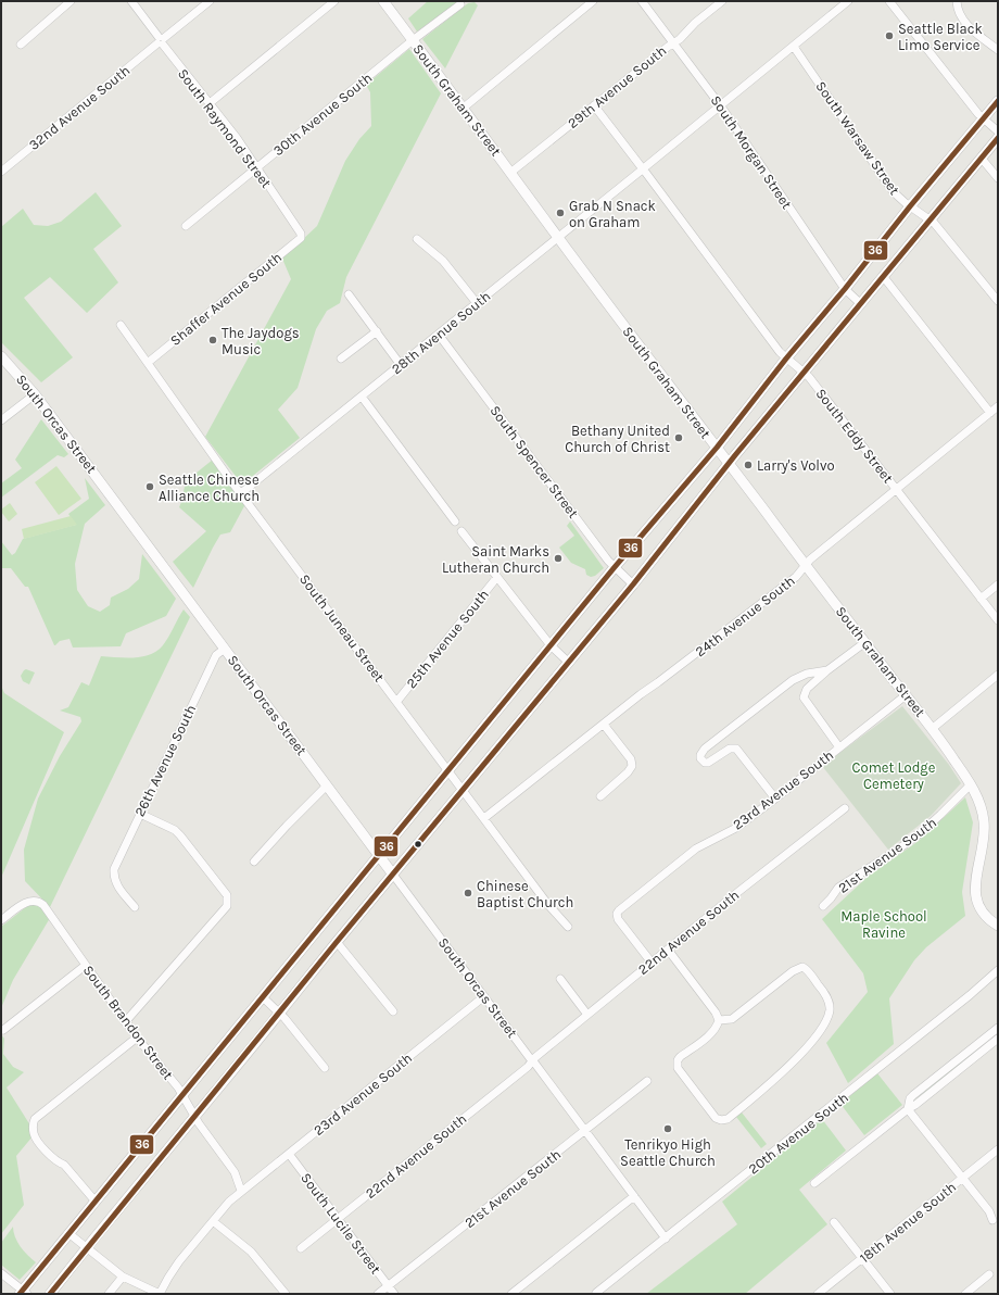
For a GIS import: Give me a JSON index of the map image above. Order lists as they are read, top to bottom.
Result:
{
  "streets": {
    "main road": ["South Graham Street", "South Orcas Street"],
    "street": [
      "29th Avenue South",
      "32nd Avenue South",
      "30th Avenue South",
      "South Raymond Street",
      "South Warsaw Street",
      "South Morgan Street",
      "Shaffer Avenue South",
      "28th Avenue South",
      "South Eddy Street",
      "South Spencer Street",
      "24th Avenue South",
      "South Juneau Street",
      "25th Avenue South",
      "26th Avenue South",
      "23rd Avenue South",
      "21st Avenue South",
      "22nd Avenue South",
      "South Brandon Street",
      "20th Avenue South",
      "18th Avenue South",
      "South Lucile Street"
    ]
  },
  "crossings": [
    ["29th Avenue South", "South Graham Street"],
    ["29th Avenue South", "South Morgan Street"],
    ["29th Avenue South", "South Eddy Street"],
    ["South Graham Street", "30th Avenue South"],
    ["South Graham Street", "28th Avenue South"],
    ["South Graham Street", "24th Avenue South"],
    ["South Graham Street", "23rd Avenue South"],
    ["South Graham Street", "21st Avenue South"],
    ["32nd Avenue South", "South Raymond Street"],
    ["30th Avenue South", "South Raymond Street"],
    ["South Raymond Street", "Shaffer Avenue South"],
    ["South Warsaw Street", "28th Avenue South"],
    ["South Morgan Street", "28th Avenue South"],
    ["Shaffer Avenue South", "South Juneau Street"],
    ["28th Avenue South", "South Eddy Street"],
    ["28th Avenue South", "South Spencer Street"],
    ["28th Avenue South", "South Juneau Street"],
    ["South Orcas Street", "26th Avenue South"],
    ["South Orcas Street", "23rd Avenue South"],
    ["South Orcas Street", "21st Avenue South"],
    ["South Orcas Street", "22nd Avenue South"],
    ["South Orcas Street", "20th Avenue South"],
    ["South Eddy Street", "24th Avenue South"],
    ["24th Avenue South", "South Juneau Street"],
    ["South Juneau Street", "25th Avenue South"],
    ["23rd Avenue South", "22nd Avenue South"],
    ["23rd Avenue South", "South Brandon Street"],
    ["23rd Avenue South", "South Lucile Street"],
    ["21st Avenue South", "South Lucile Street"],
    ["22nd Avenue South", "South Lucile Street"]
  ],
  "parks": ["Comet Lodge Cemetery", "Maple School Ravine"],
  "places": [
    "Seattle Black Limo Service",
    "Grab N Snack on Graham",
    "The Jaydogs Music",
    "Bethany United Church of Christ",
    "Larry's Volvo",
    "Seattle Chinese Alliance Church",
    "Saint Marks Lutheran Church",
    "Chinese Baptist Church",
    "Tenrikyo High Seattle Church"
  ],
  "lines": ["transit line 36"]
}
